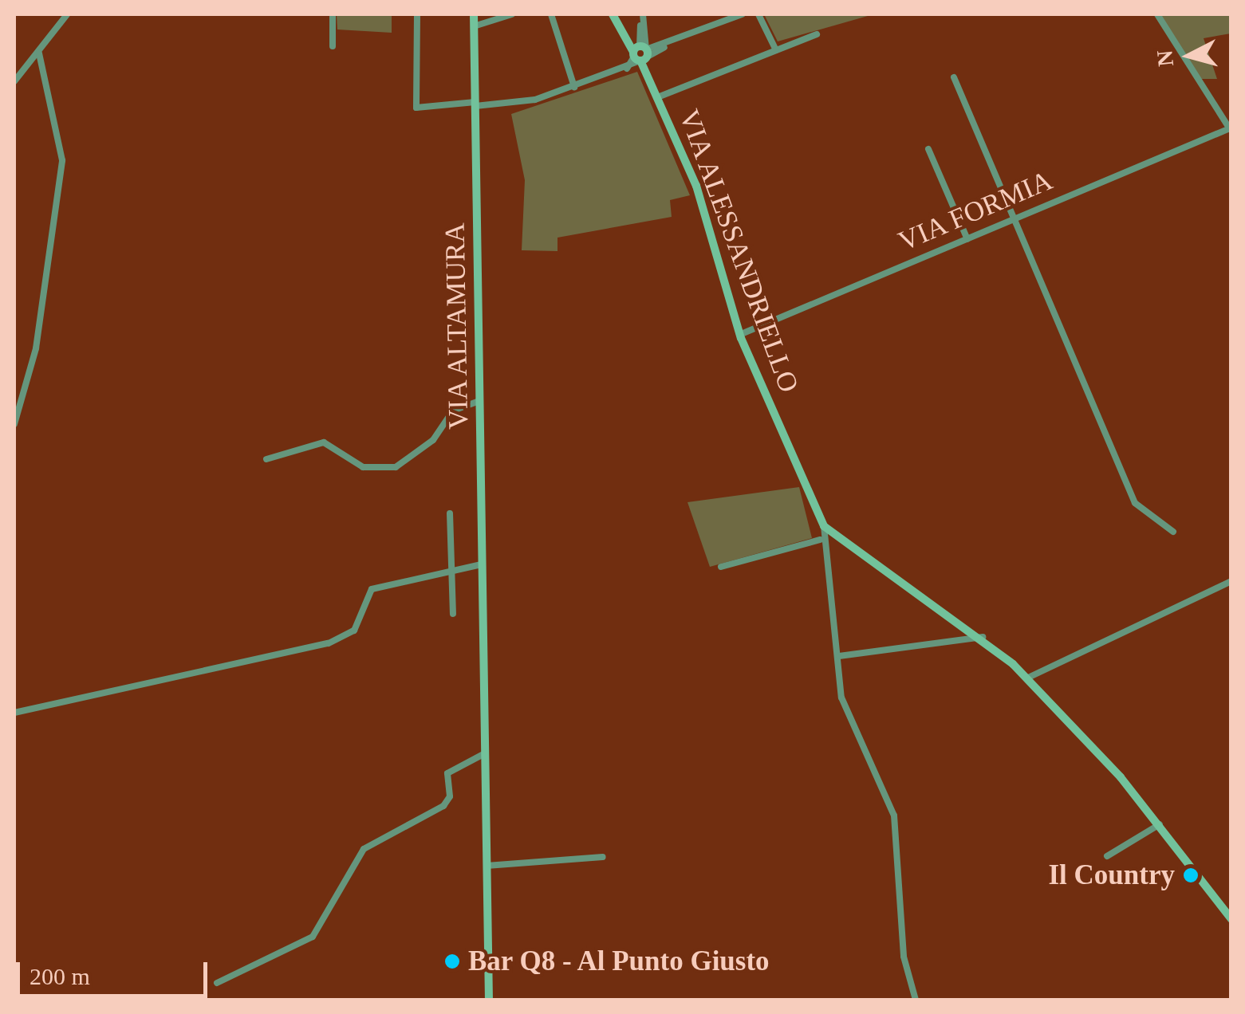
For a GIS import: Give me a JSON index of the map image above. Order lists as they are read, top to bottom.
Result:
{
  "streets": {
    "street": ["VIA FORMIA", "VIA ALESSANDRIELLO", "VIA ALTAMURA"]
  },
  "crossings": [
    ["VIA FORMIA", "VIA ALESSANDRIELLO"]
  ],
  "places": ["Il Country", "Bar Q8 - Al Punto Giusto"],
  "scale_bar": "200 m",
  "north": "left"
}
